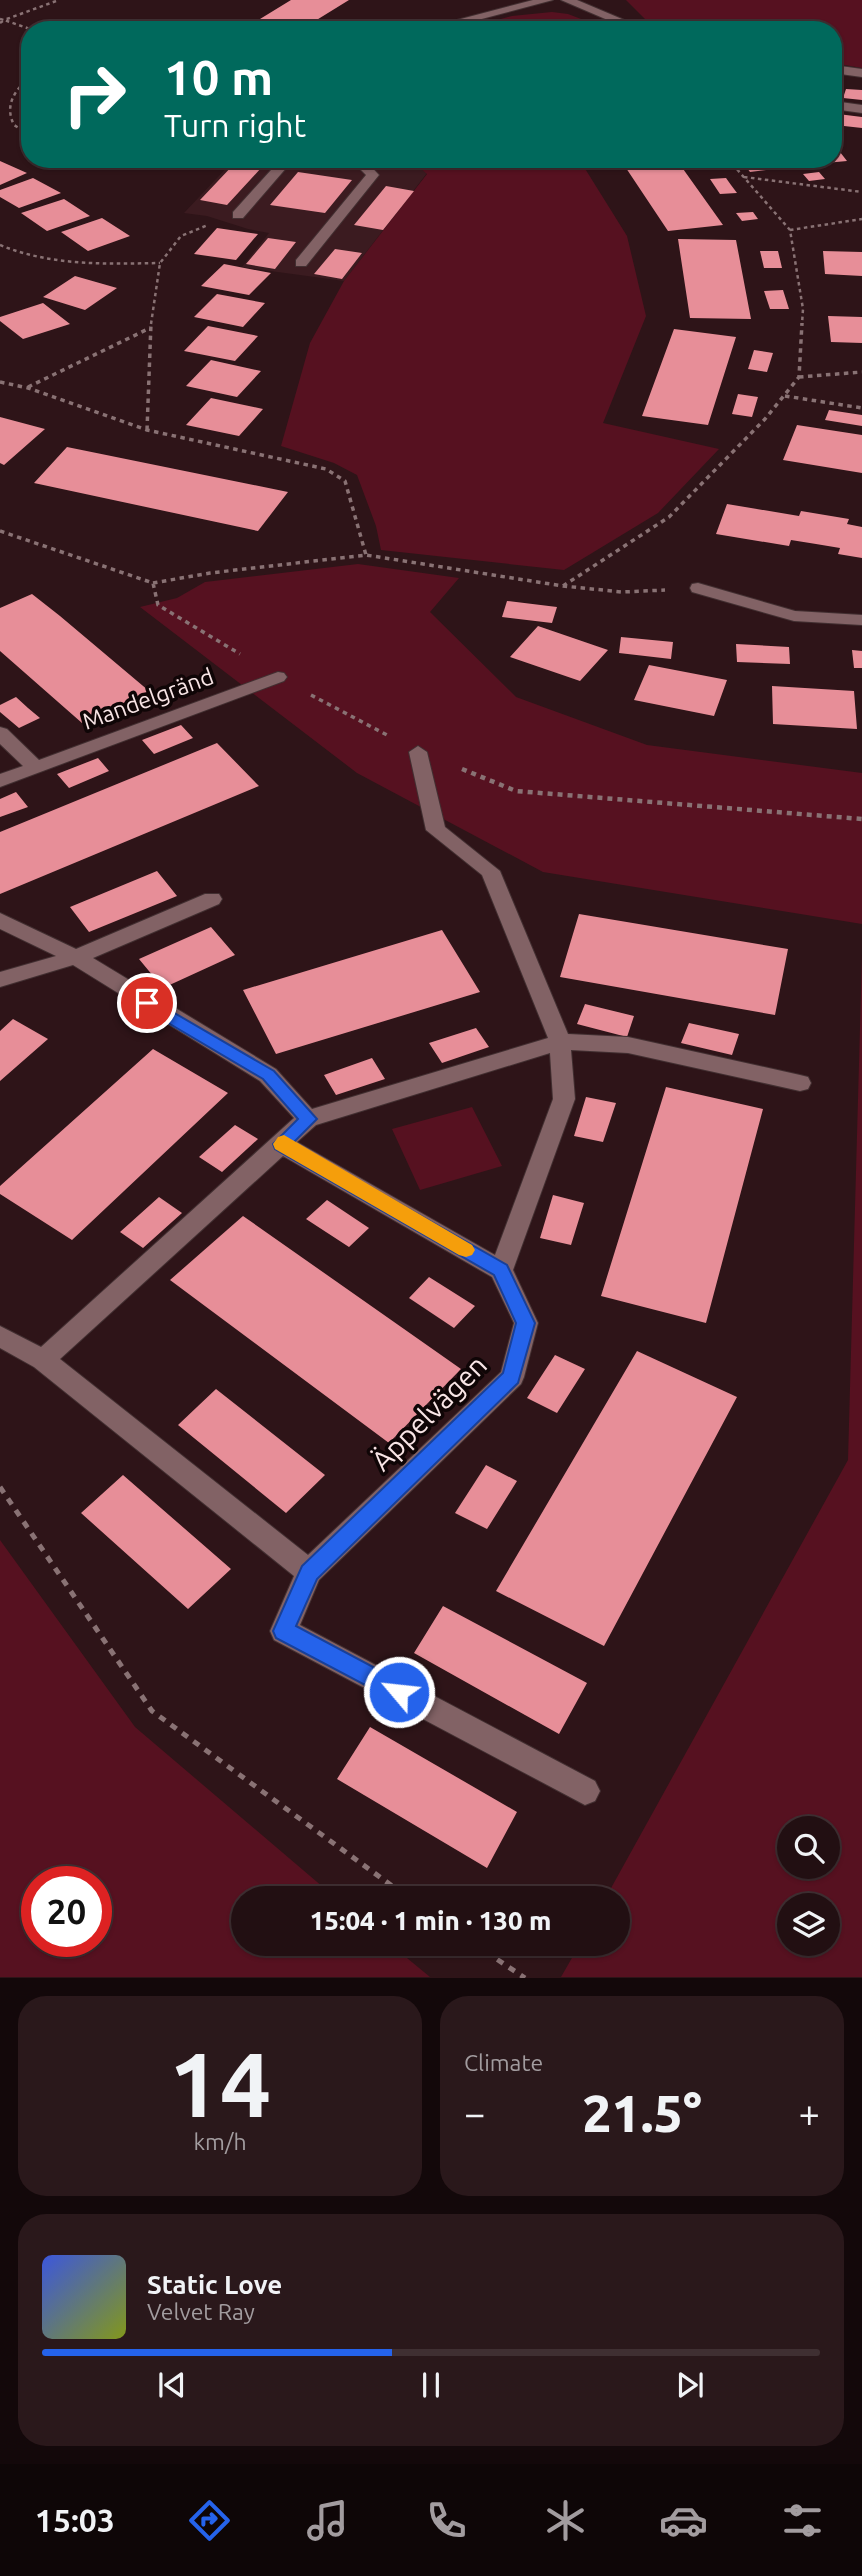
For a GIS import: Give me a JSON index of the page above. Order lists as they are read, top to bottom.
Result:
{
  "streets": {
    "street": ["Mandelgränd", "Äppelvägen"]
  },
  "page": {
    "turn": ["10 m", "Turn right"],
    "limit": "20",
    "trip": "15:04 · 1 min · 130 m",
    "tile": [
      ["14", "km/h"],
      "Climate"
    ],
    "heat": ["−", "21.5°", "+"],
    "song": ["Static Love", "Velvet Ray"],
    "tabs": "15:03"
  }
}
